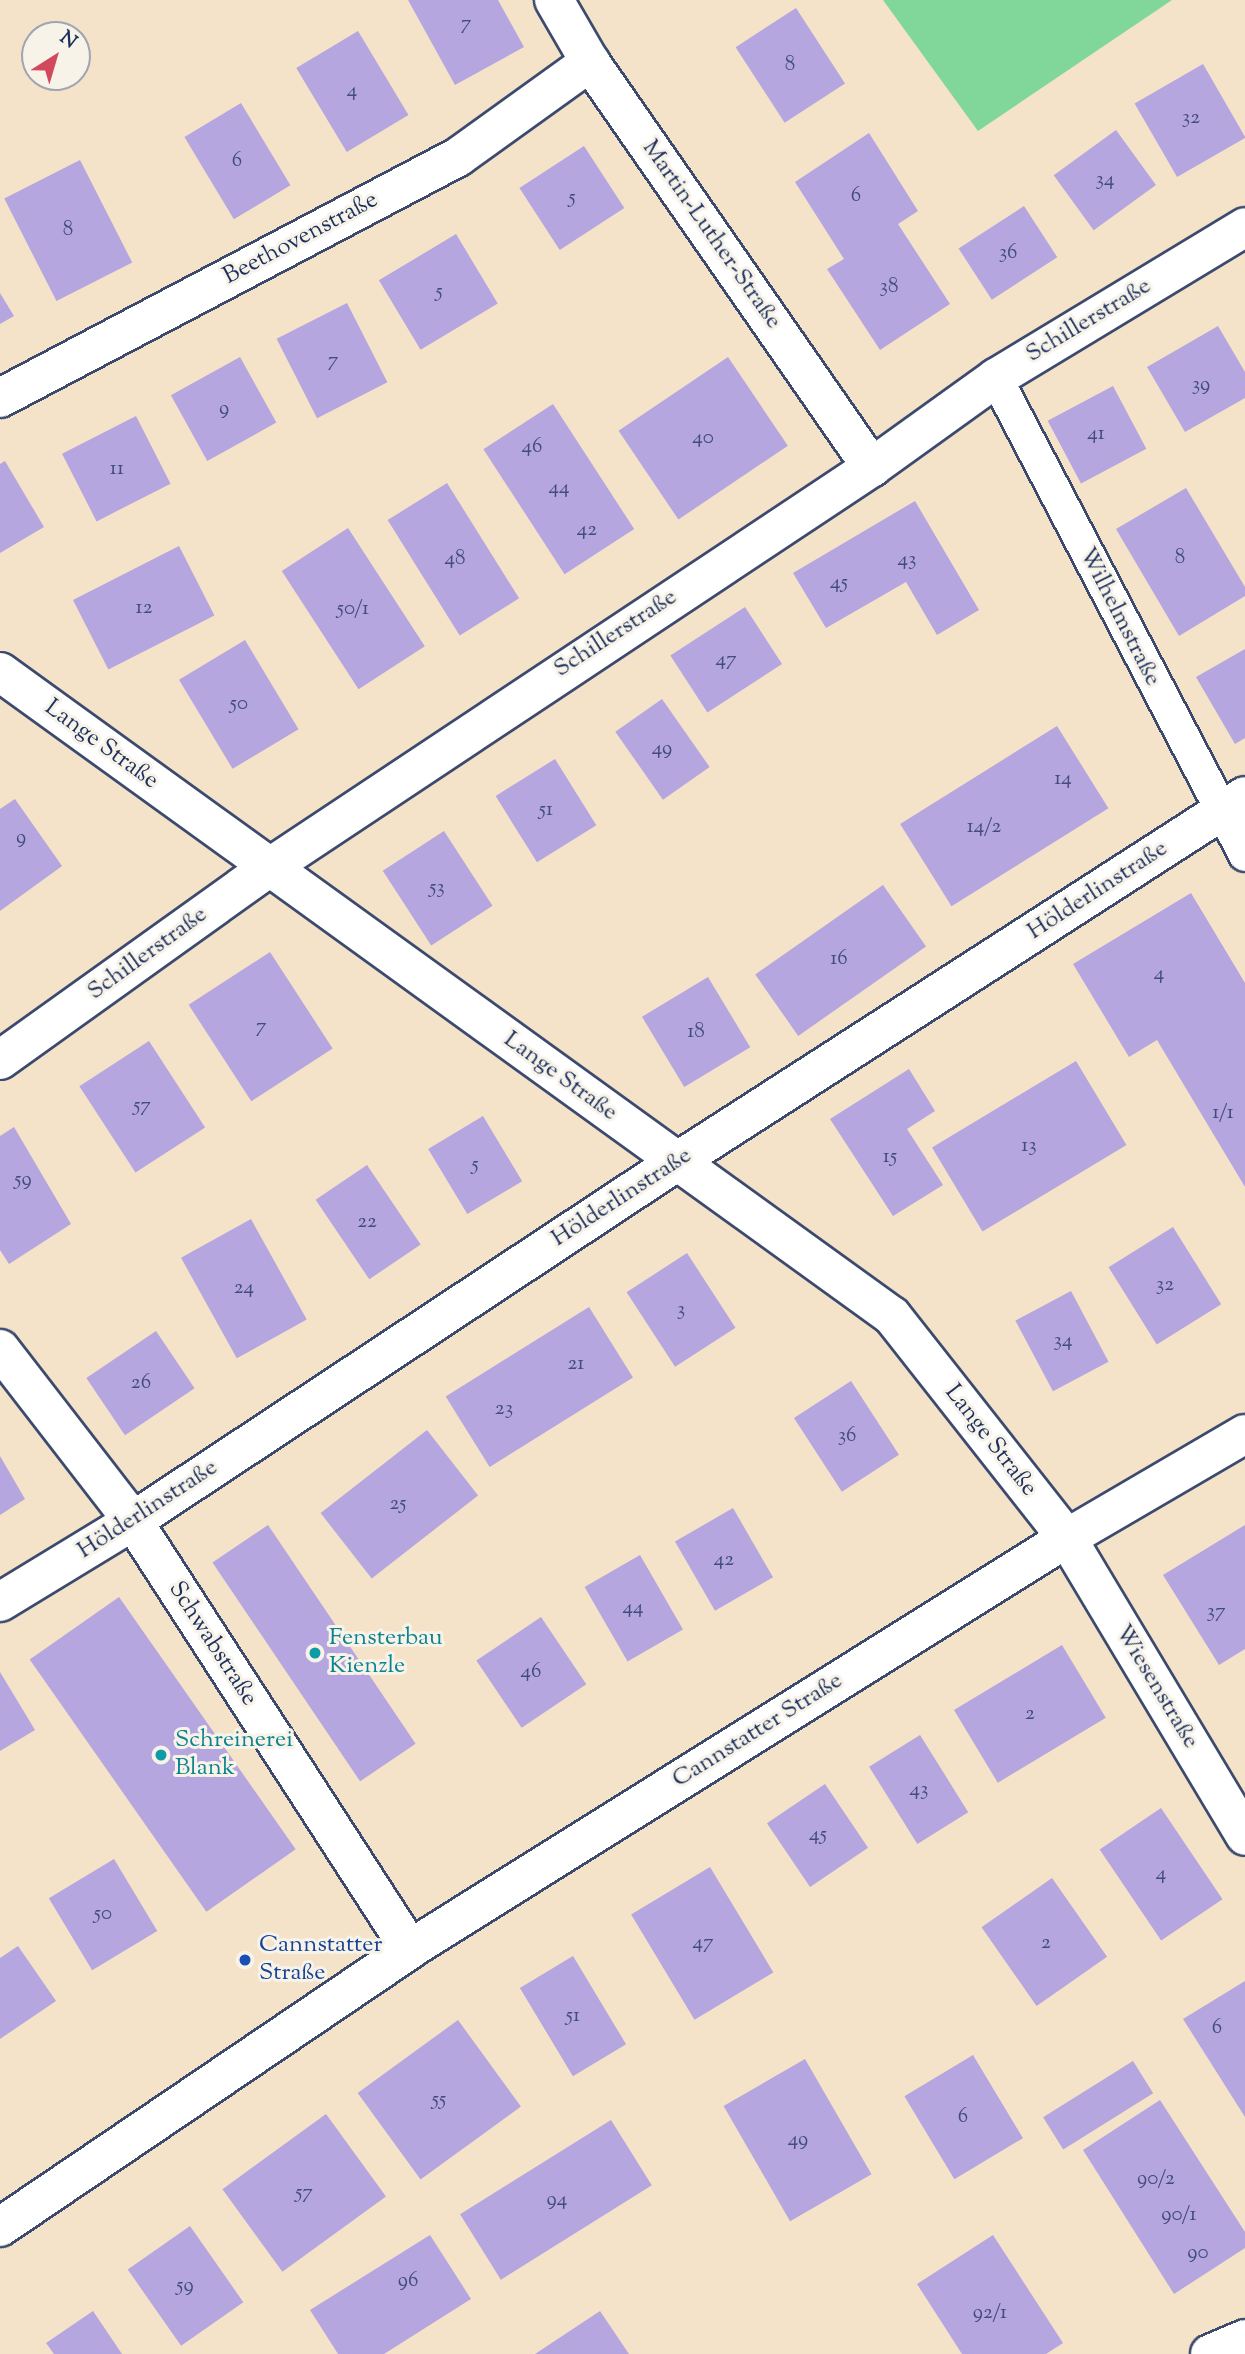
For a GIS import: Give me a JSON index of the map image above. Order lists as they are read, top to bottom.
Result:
{
  "streets": {
    "street": [
      "Martin-Luther-Straße",
      "Beethovenstraße",
      "Schillerstraße",
      "Lange Straße",
      "Hölderlinstraße",
      "Schwabstraße",
      "Wiesenstraße",
      "Cannstatter Straße"
    ],
    "lane": ["Wilhelmstraße"]
  },
  "crossings": [
    ["Martin-Luther-Straße", "Beethovenstraße"],
    ["Martin-Luther-Straße", "Schillerstraße"],
    ["Schillerstraße", "Wilhelmstraße"],
    ["Schillerstraße", "Lange Straße"],
    ["Wilhelmstraße", "Hölderlinstraße"],
    ["Lange Straße", "Hölderlinstraße"],
    ["Lange Straße", "Wiesenstraße"],
    ["Lange Straße", "Cannstatter Straße"],
    ["Hölderlinstraße", "Schwabstraße"],
    ["Schwabstraße", "Cannstatter Straße"],
    ["Wiesenstraße", "Cannstatter Straße"]
  ],
  "places": ["Fensterbau Kienzle", "Schreinerei Blank", "Cannstatter Straße"],
  "house_numbers": [
    "7",
    "8",
    "4",
    "32",
    "6",
    "34",
    "6",
    "5",
    "8",
    "36",
    "38",
    "5",
    "7",
    "39",
    "9",
    "41",
    "40",
    "46",
    "11",
    "44",
    "42",
    "8",
    "48",
    "43",
    "45",
    "12",
    "50/1",
    "47",
    "50",
    "49",
    "14",
    "51",
    "14/2",
    "9",
    "53",
    "16",
    "4",
    "7",
    "18",
    "57",
    "1/1",
    "13",
    "15",
    "5",
    "59",
    "22",
    "32",
    "24",
    "3",
    "34",
    "21",
    "26",
    "23",
    "36",
    "25",
    "42",
    "44",
    "37",
    "46",
    "2",
    "43",
    "45",
    "4",
    "50",
    "47",
    "2",
    "51",
    "6",
    "55",
    "6",
    "49",
    "90/2",
    "57",
    "94",
    "90/1",
    "90",
    "96",
    "59",
    "92/1"
  ],
  "north": "top right"
}
